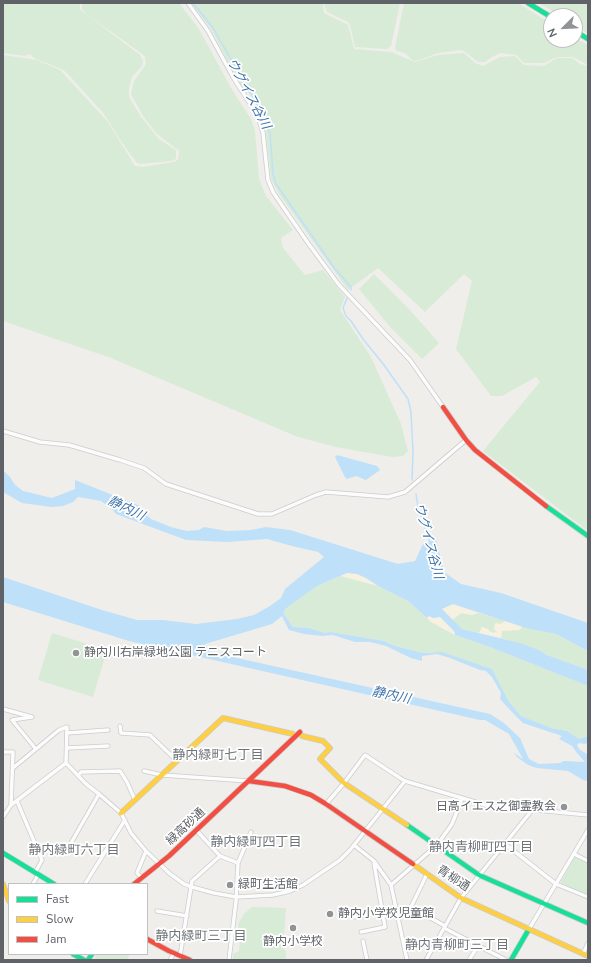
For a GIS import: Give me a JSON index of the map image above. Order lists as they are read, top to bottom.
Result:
{
  "streets": {
    "street": ["緑高砂通", "青柳通"]
  },
  "crossings": [
    ["緑高砂通", "青柳通"]
  ],
  "districts": [
    "静内緑町七丁目",
    "静内緑町四丁目",
    "静内青柳町四丁目",
    "静内緑町六丁目",
    "静内緑町三丁目",
    "静内青柳町三丁目"
  ],
  "water": ["ウグイス谷川", "静内川"],
  "places": [
    "静内川右岸緑地公園 テニスコート",
    "日高イエス之御霊教会",
    "緑町生活館",
    "静内小学校児童館",
    "静内小学校"
  ],
  "legend": ["Fast", "Slow", "Jam"],
  "north": "bottom left"
}
